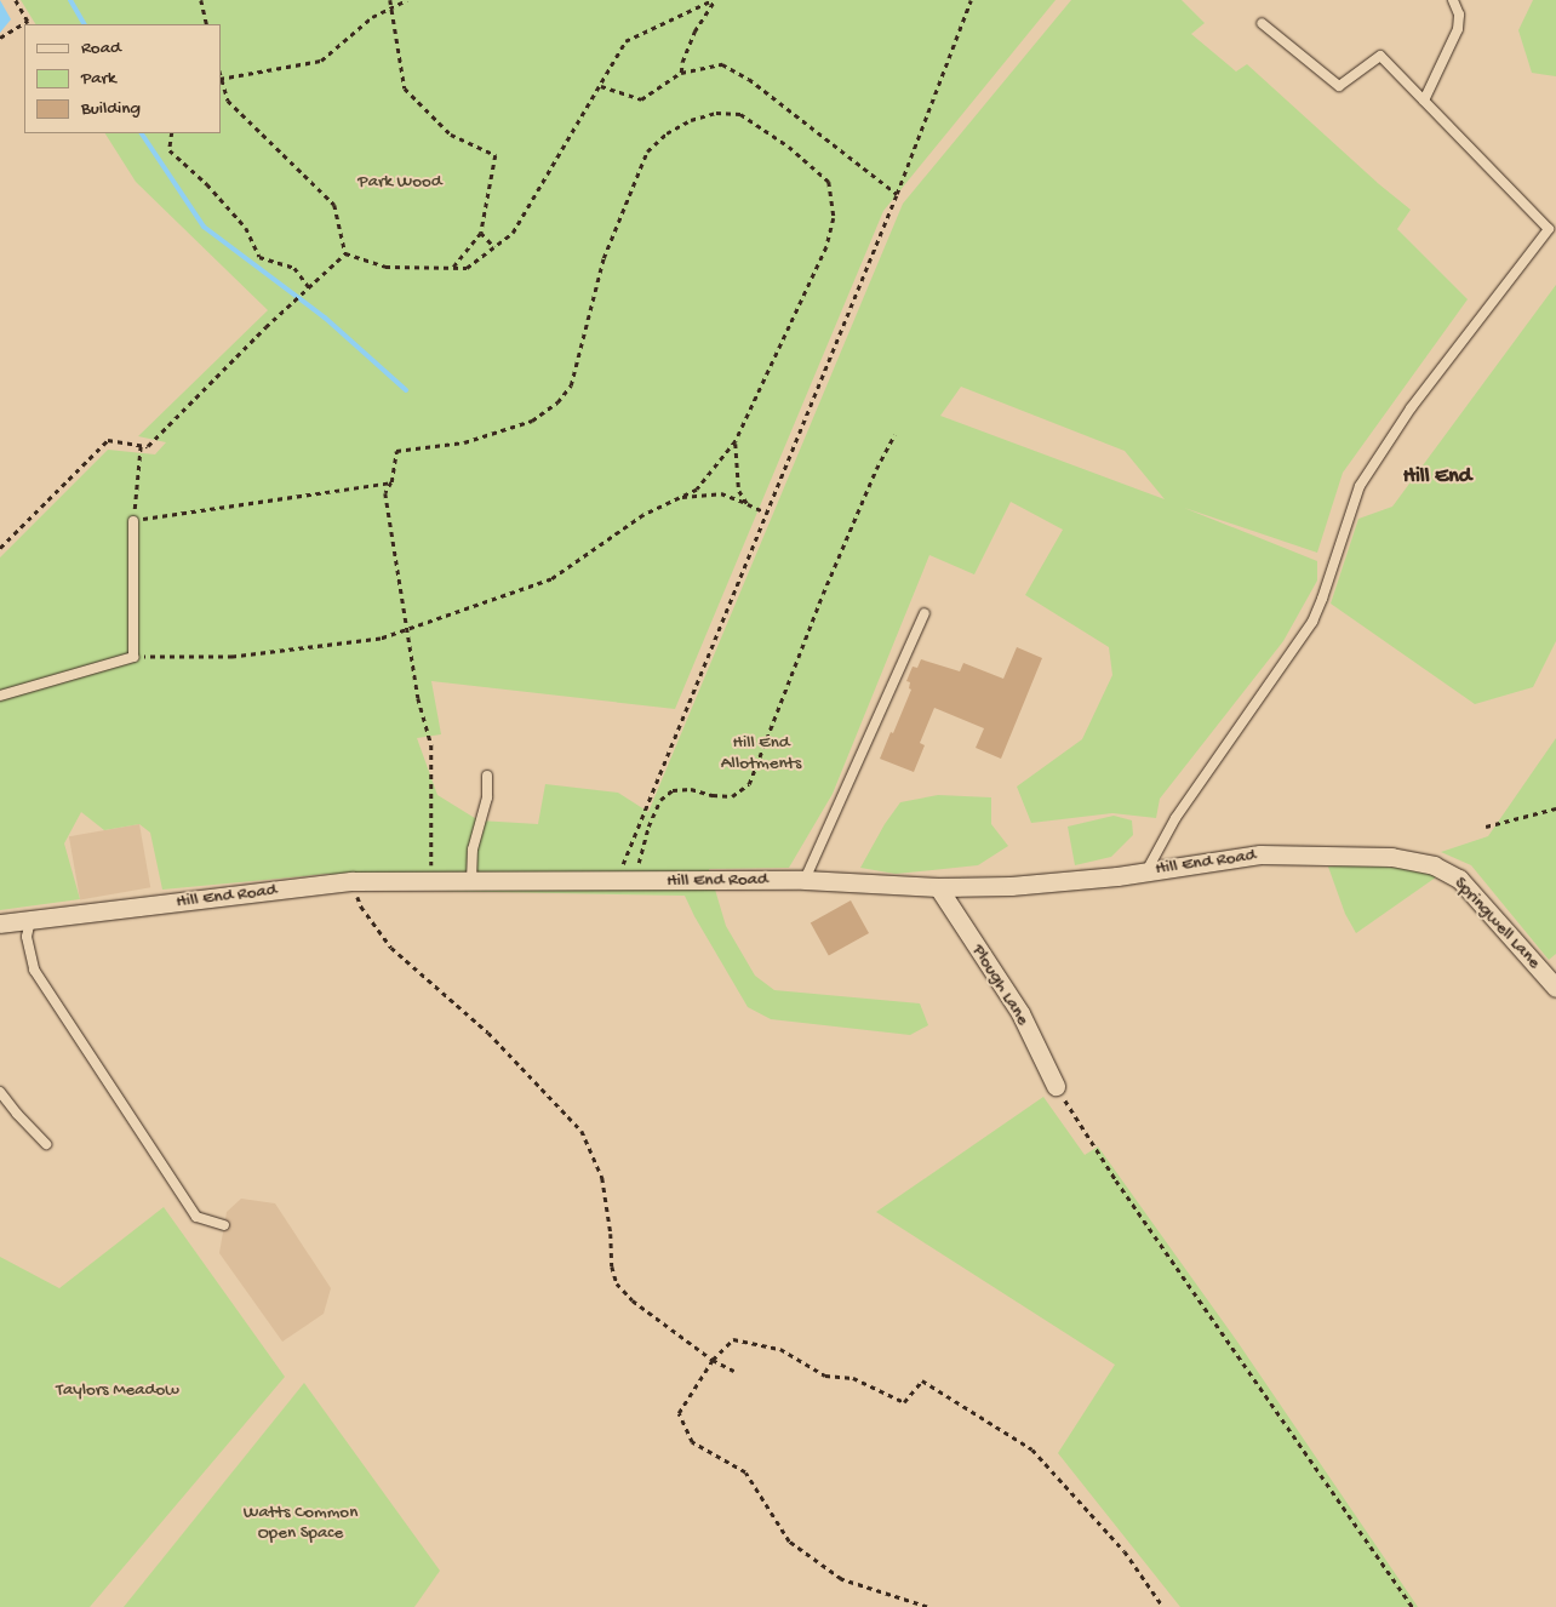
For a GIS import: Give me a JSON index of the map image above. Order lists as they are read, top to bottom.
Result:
{
  "streets": {
    "street": ["Hill End Road", "Springwell Lane", "Plough Lane"]
  },
  "crossings": [
    ["Hill End Road", "Springwell Lane"],
    ["Hill End Road", "Plough Lane"]
  ],
  "districts": ["Hill End"],
  "parks": [
    "Park Wood",
    "Hill End Allotments",
    "Taylors Meadow",
    "Watts Common Open Space"
  ],
  "legend": ["Road", "Park", "Building"]
}
